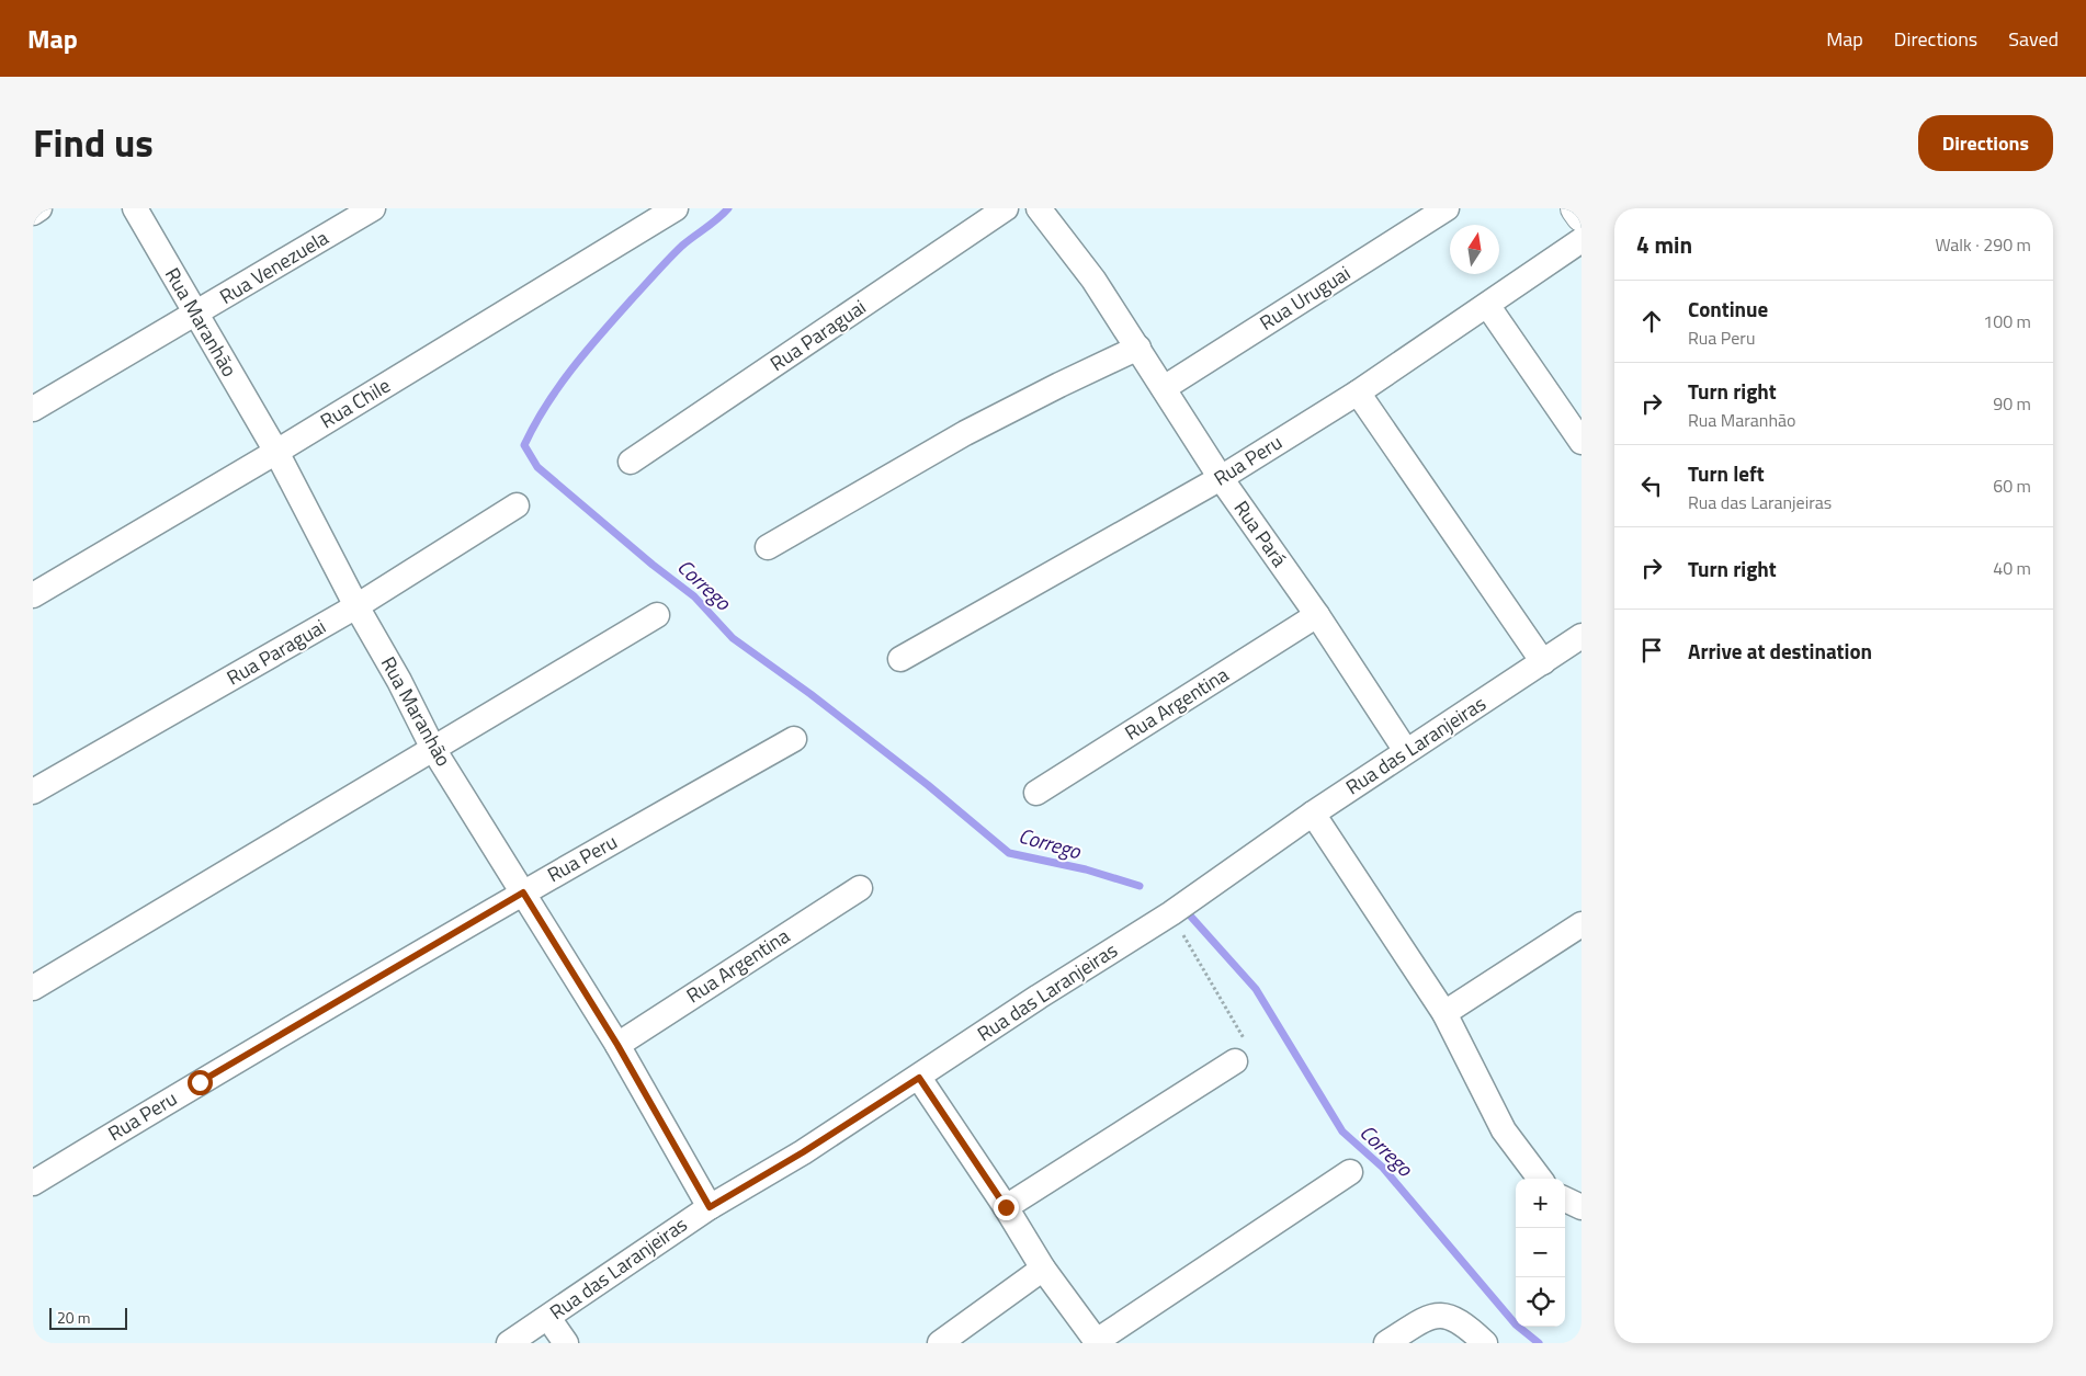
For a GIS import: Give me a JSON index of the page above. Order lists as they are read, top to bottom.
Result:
{
  "streets": {
    "street": [
      "Rua Venezuela",
      "Rua Uruguai",
      "Rua Maranhão",
      "Rua Paraguai",
      "Rua Chile",
      "Rua Peru",
      "Rua Pará",
      "Rua Argentina",
      "Rua das Laranjeiras"
    ]
  },
  "crossings": [
    ["Rua Venezuela", "Rua Maranhão"],
    ["Rua Uruguai", "Rua Pará"],
    ["Rua Maranhão", "Rua Paraguai"],
    ["Rua Maranhão", "Rua Chile"],
    ["Rua Maranhão", "Rua Peru"],
    ["Rua Maranhão", "Rua Argentina"],
    ["Rua Maranhão", "Rua das Laranjeiras"],
    ["Rua Peru", "Rua Pará"],
    ["Rua Pará", "Rua Argentina"],
    ["Rua Pará", "Rua das Laranjeiras"]
  ],
  "water": ["Corrego"],
  "scale_bar": "20 m",
  "north": "top",
  "page": {
    "header": "Map",
    "nav": ["Map", "Directions", "Saved"],
    "title": "Find us",
    "buttons": "Directions",
    "heading": ["4 min", "Walk · 290 m"],
    "list": [
      ["Continue", "Rua Peru", "100 m"],
      ["Turn right", "Rua Maranhão", "90 m"],
      ["Turn left", "Rua das Laranjeiras", "60 m"],
      ["Turn right", "40 m"],
      "Arrive at destination"
    ],
    "map_buttons": ["+", "−"],
    "scale": "20 m"
  }
}
